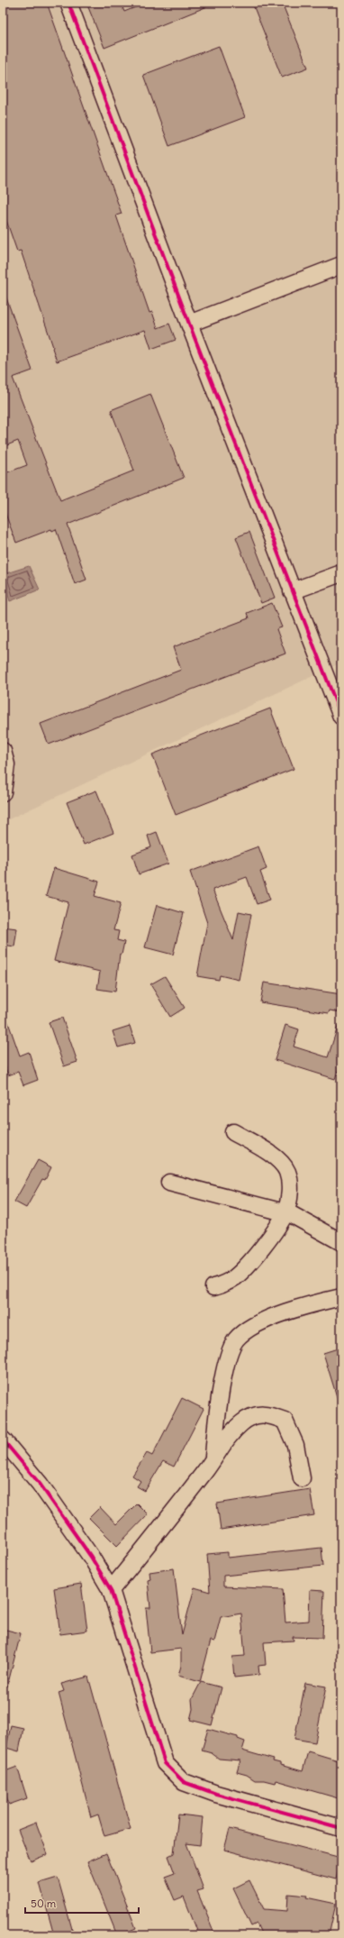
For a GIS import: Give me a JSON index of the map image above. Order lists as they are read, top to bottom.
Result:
{
  "scale_bar": "50 m"
}
